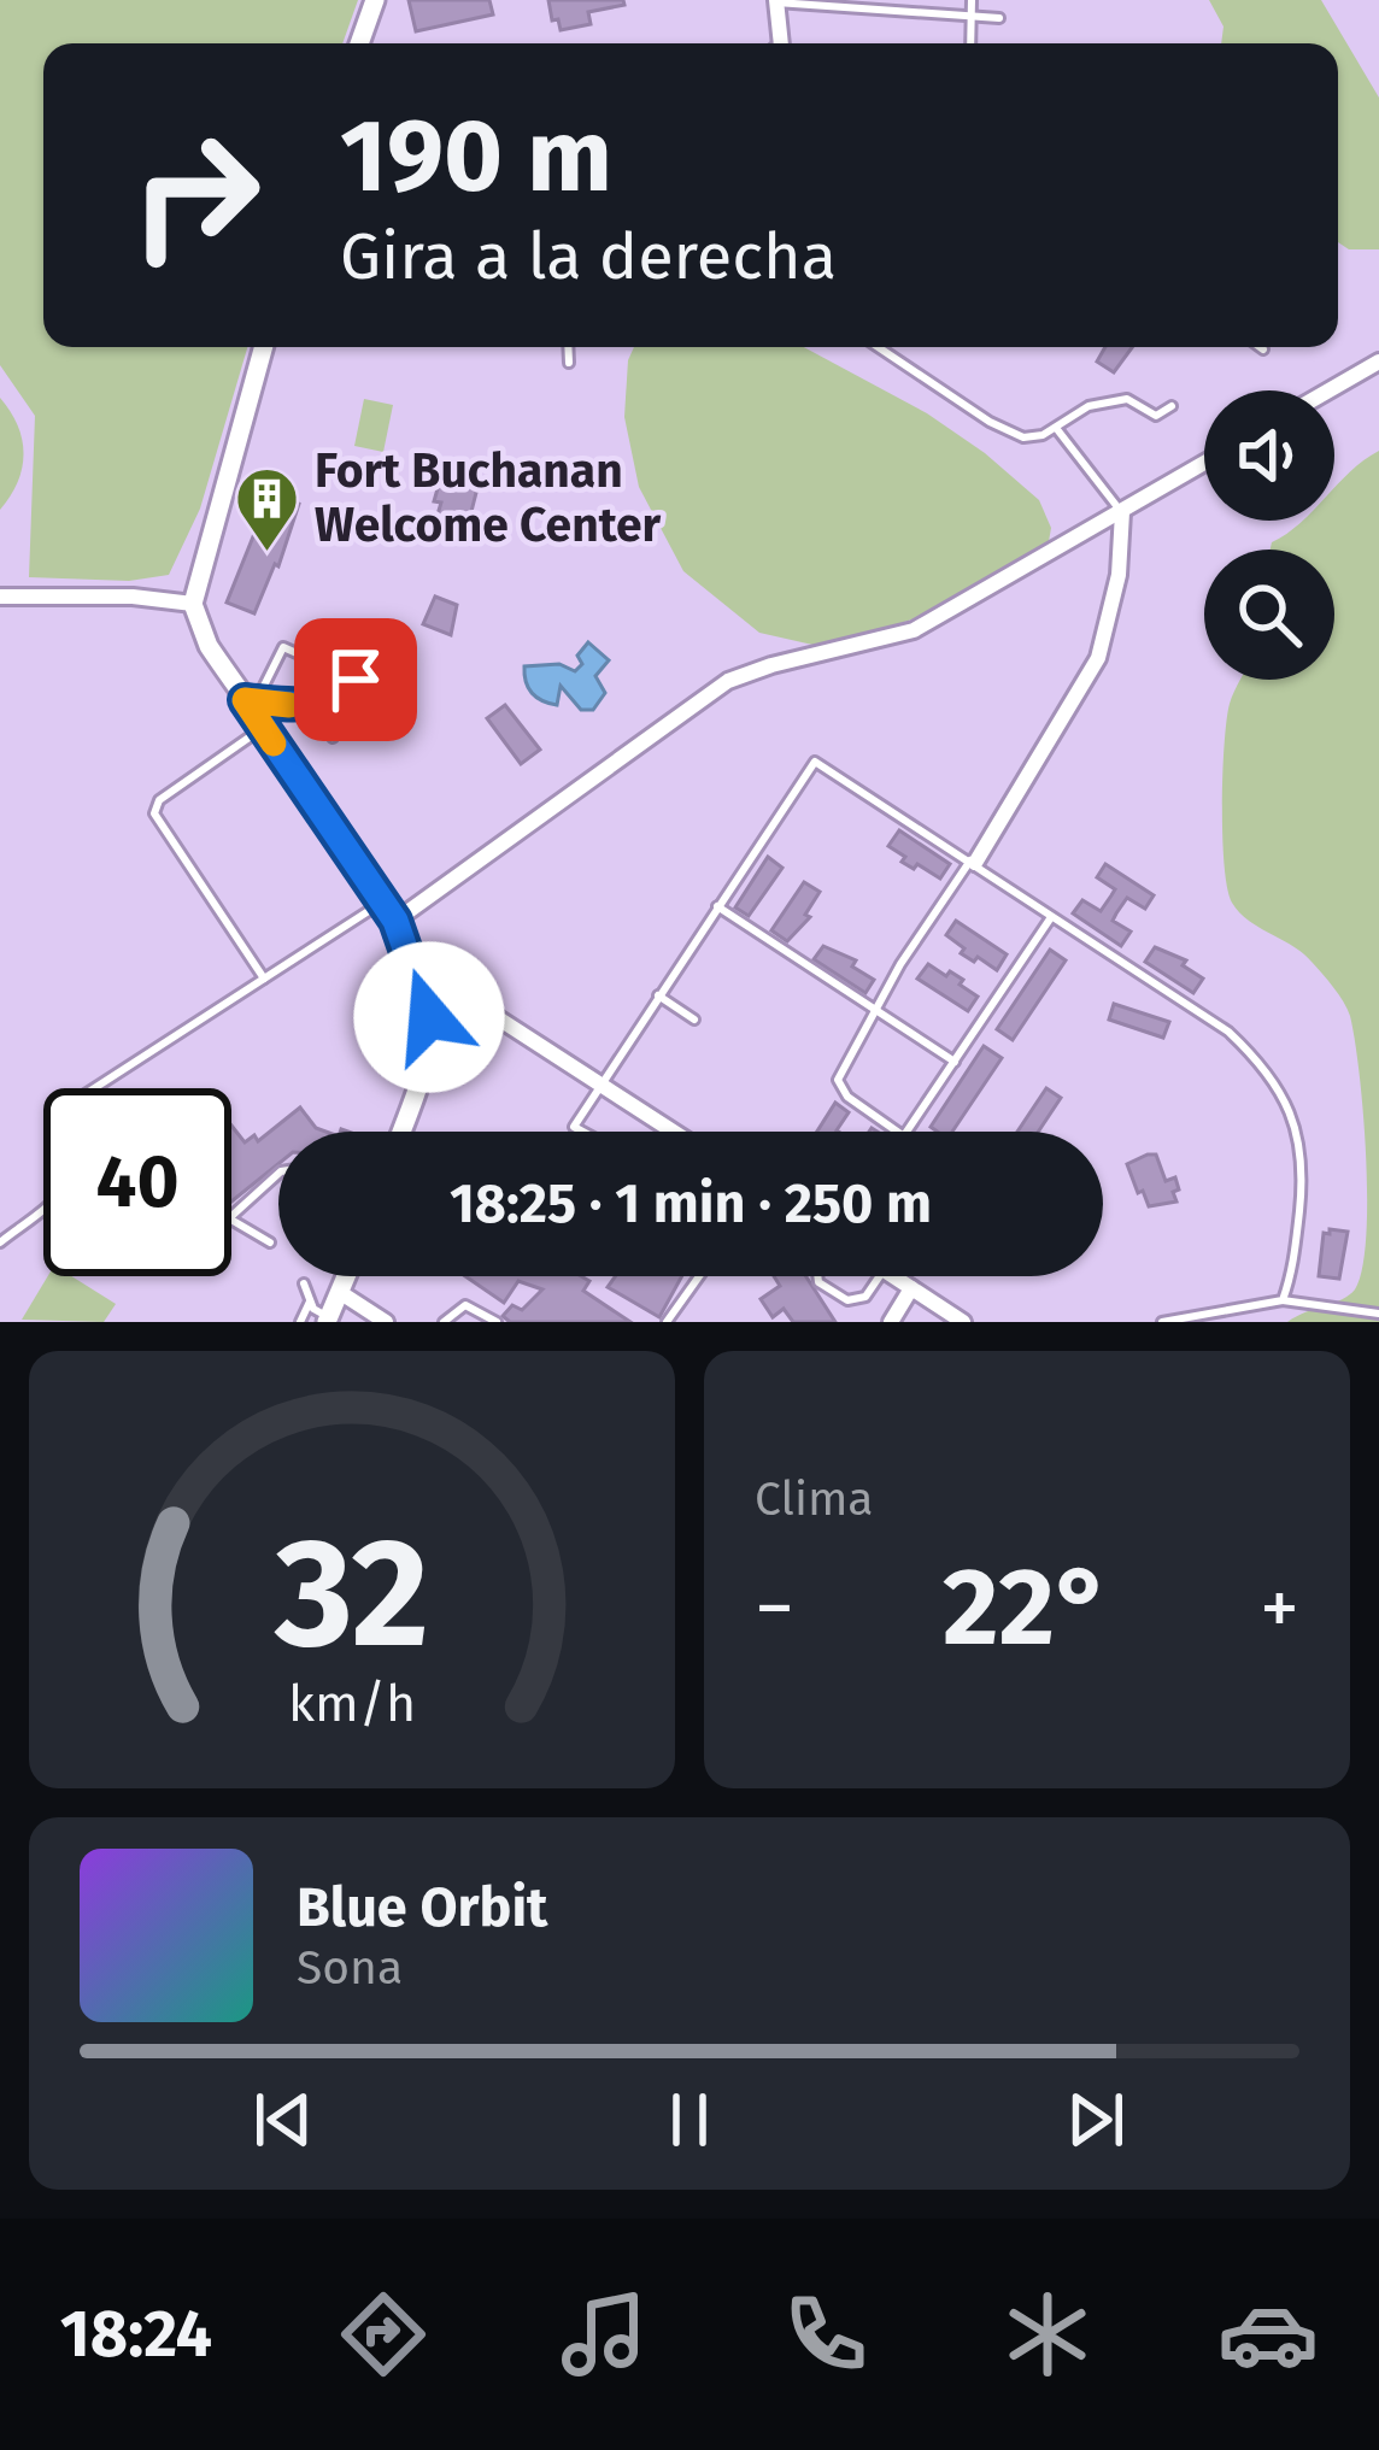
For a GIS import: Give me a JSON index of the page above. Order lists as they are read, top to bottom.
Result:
{
  "places": {
    "building": ["Fort Buchanan Welcome Center"]
  },
  "page": {
    "turn": ["190 m", "Gira a la derecha"],
    "limit": "40",
    "trip": "18:25 · 1 min · 250 m",
    "tile": "Clima",
    "heat": ["−", "22°", "+"],
    "song": ["Blue Orbit", "Sona"],
    "tabs": "18:24",
    "gauge": ["32", "km/h"]
  }
}
